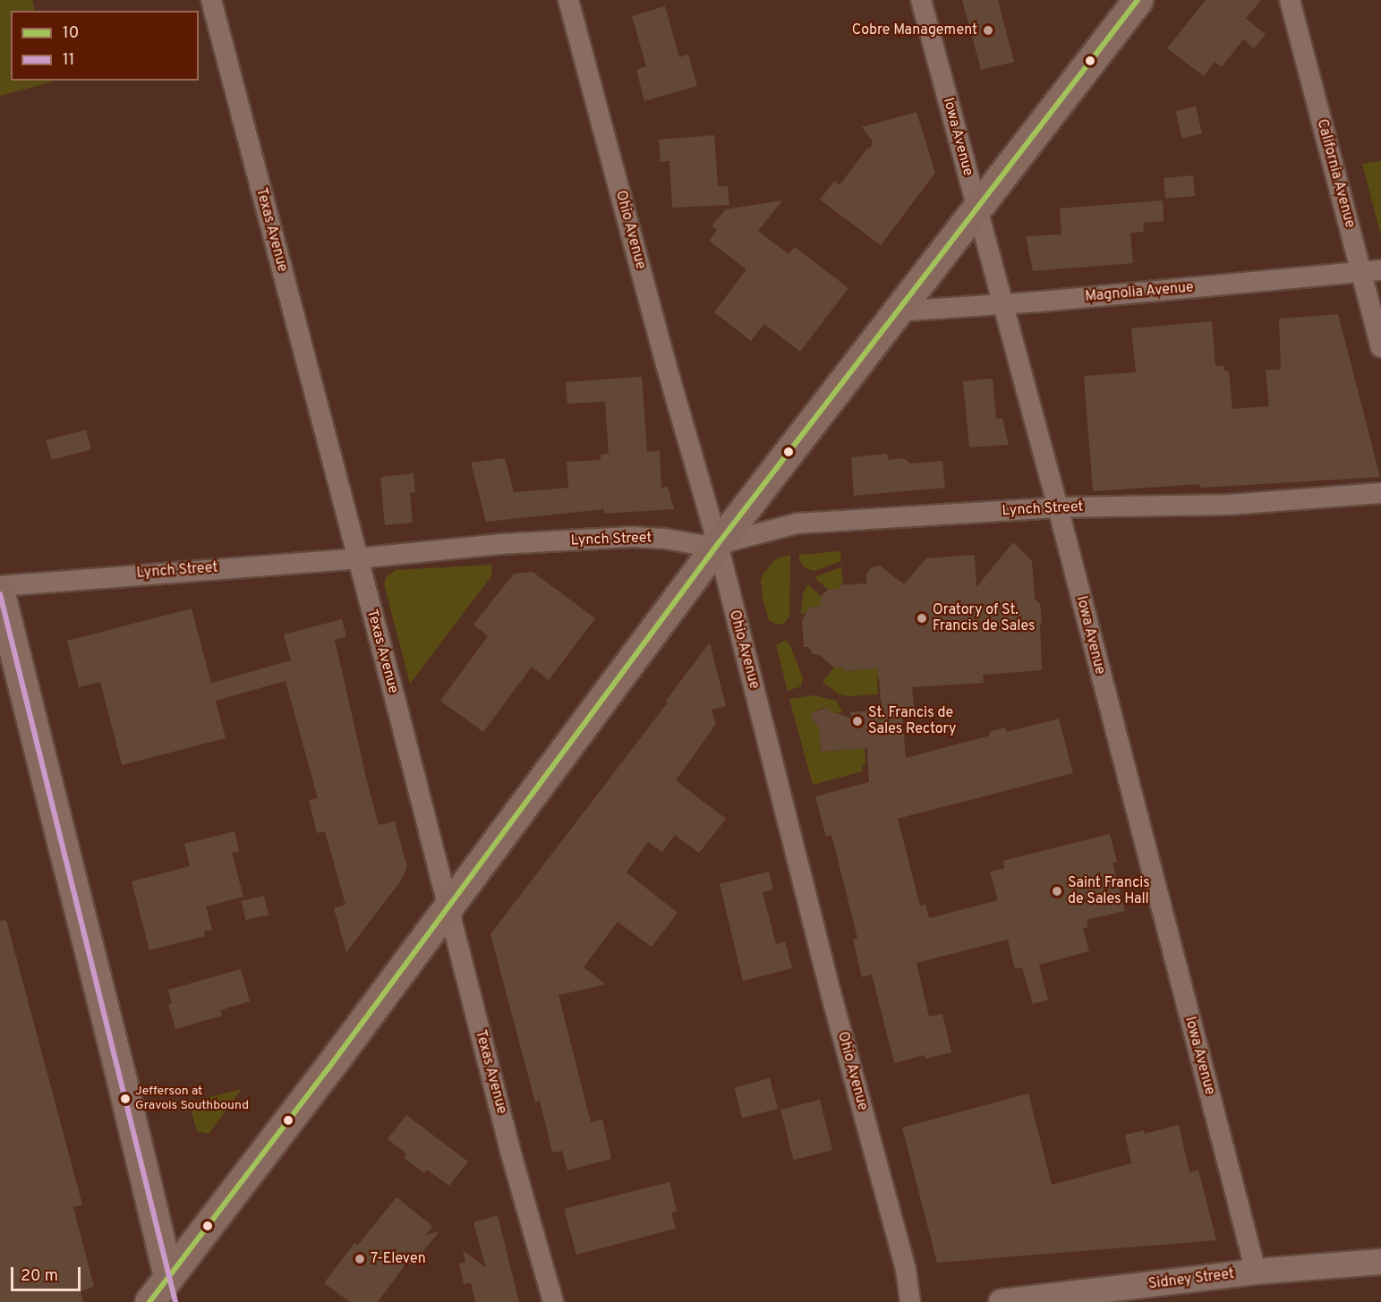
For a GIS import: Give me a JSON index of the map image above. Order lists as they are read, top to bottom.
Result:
{
  "streets": {
    "street": [
      "Iowa Avenue",
      "California Avenue",
      "Texas Avenue",
      "Ohio Avenue",
      "Magnolia Avenue",
      "Lynch Street",
      "Sidney Street"
    ]
  },
  "crossings": [
    ["Iowa Avenue", "Magnolia Avenue"],
    ["Iowa Avenue", "Lynch Street"],
    ["Iowa Avenue", "Sidney Street"],
    ["California Avenue", "Magnolia Avenue"],
    ["Texas Avenue", "Lynch Street"],
    ["Ohio Avenue", "Lynch Street"]
  ],
  "places": [
    "Cobre Management",
    "Oratory of St. Francis de Sales",
    "St. Francis de Sales Rectory",
    "Saint Francis de Sales Hall",
    "Jefferson at Gravois Southbound",
    "7-Eleven"
  ],
  "lines": ["transit line 10", "transit line 11"],
  "legend": ["10", "11"],
  "scale_bar": "20 m"
}
